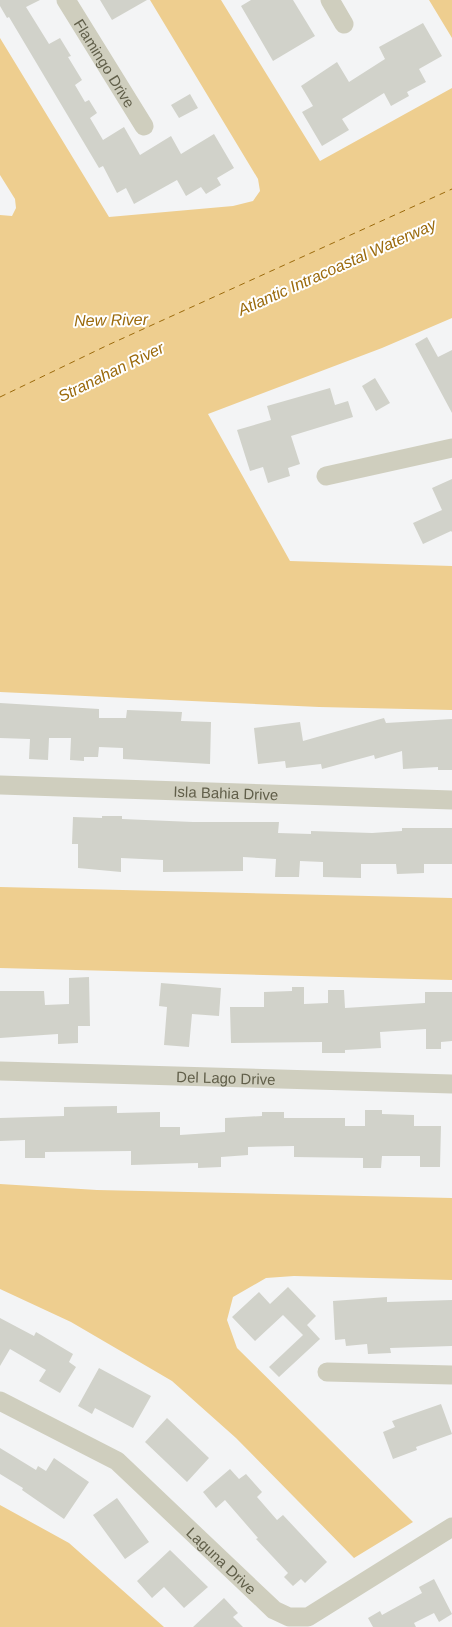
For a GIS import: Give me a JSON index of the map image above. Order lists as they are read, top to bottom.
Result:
{
  "streets": {
    "street": [
      "Flamingo Drive",
      "Isla Bahia Drive",
      "Del Lago Drive",
      "Laguna Drive"
    ]
  },
  "water": ["Atlantic Intracoastal Waterway", "New River", "Stranahan River"]
}
